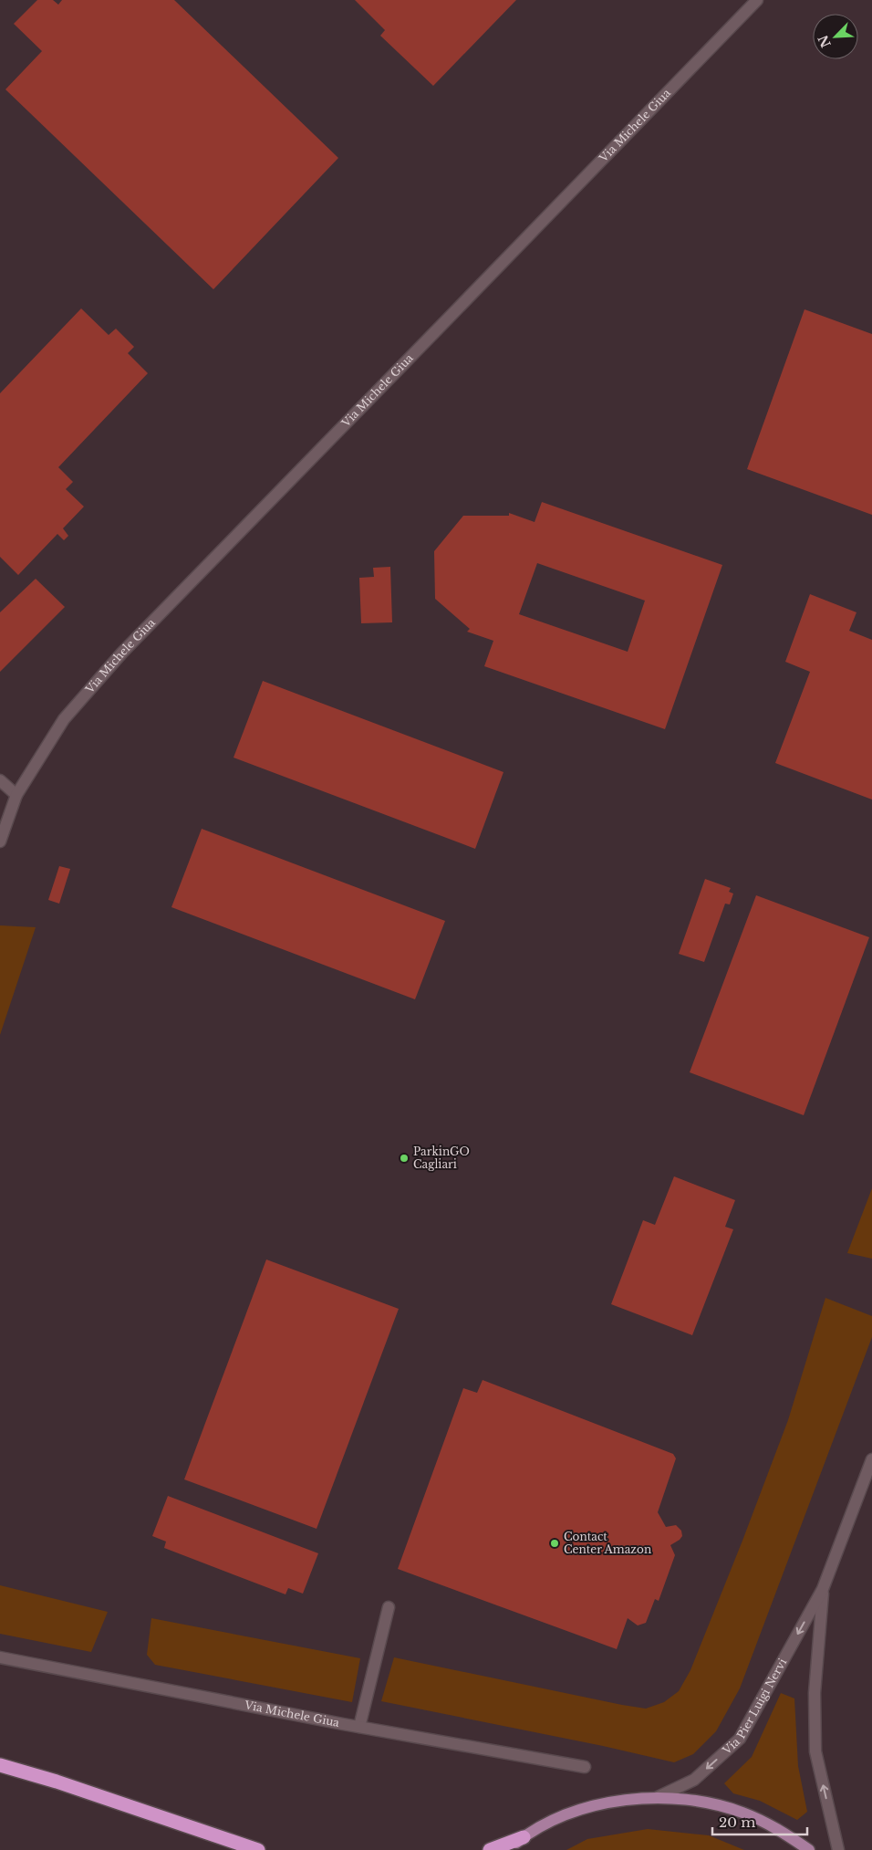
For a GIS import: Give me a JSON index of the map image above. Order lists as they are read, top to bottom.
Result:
{
  "streets": {
    "street": ["Via Michele Giua", "Via Pier Luigi Nervi"]
  },
  "places": ["ParkinGO Cagliari", "Contact Center Amazon"],
  "scale_bar": "20 m",
  "north": "bottom left"
}
